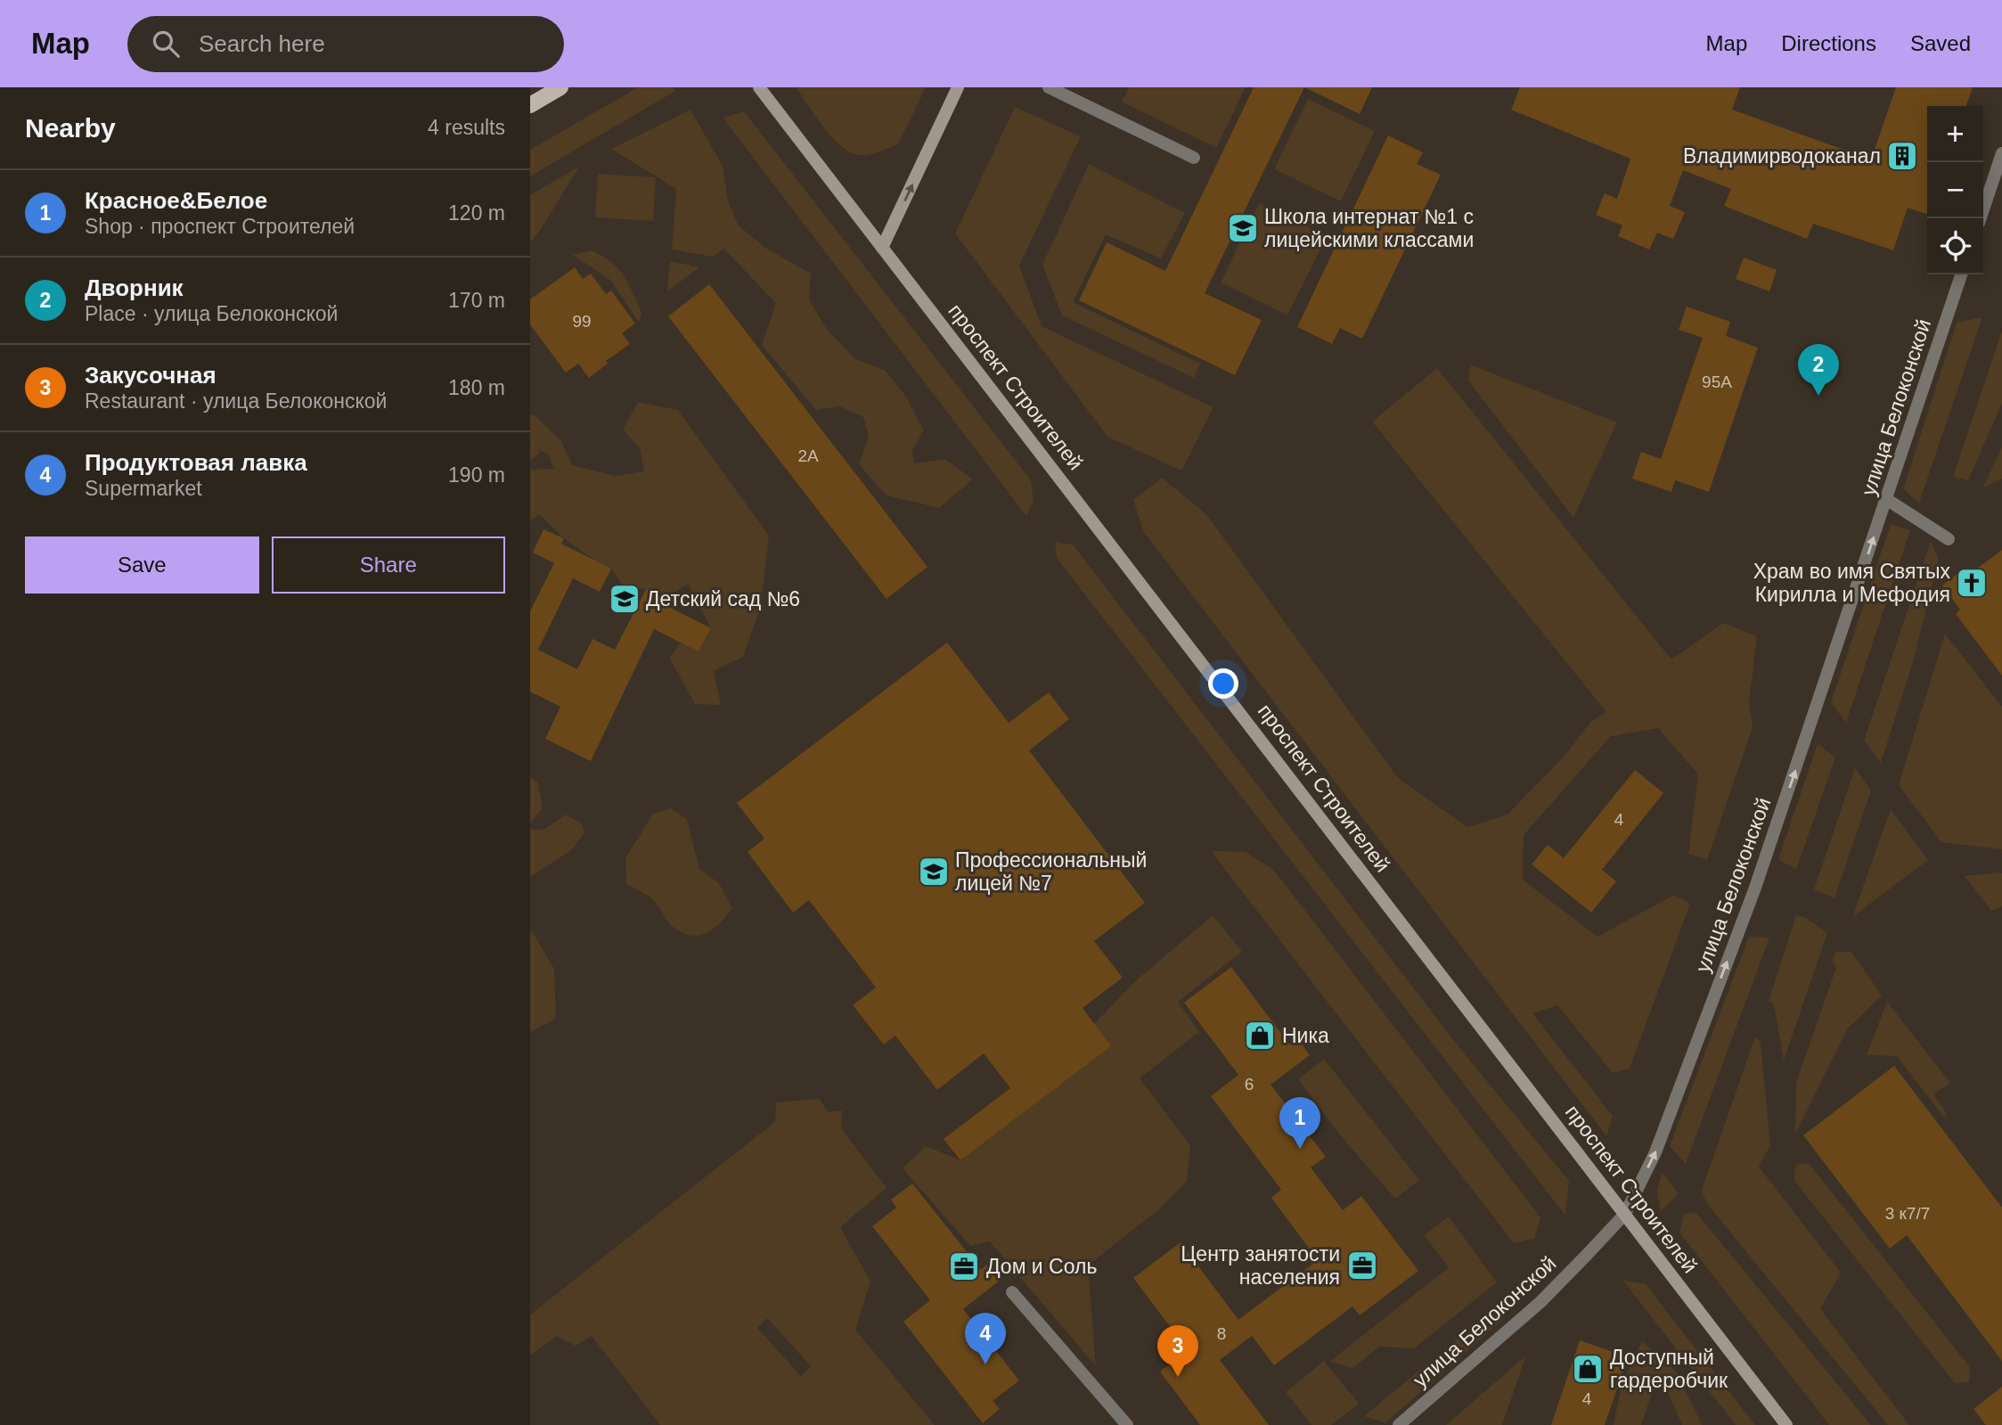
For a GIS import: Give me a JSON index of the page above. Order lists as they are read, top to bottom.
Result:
{
  "streets": {
    "main road": ["проспект Строителей"],
    "street": ["улица Белоконской"]
  },
  "crossings": [
    ["проспект Строителей", "улица Белоконской"]
  ],
  "one_way": ["улица Белоконской"],
  "places": {
    "building": ["Владимирводоканал"],
    "school or university": ["Школа интернат №1 с лицейскими классами", "Детский сад №6", "Профессиональный лицей №7"],
    "church": ["Храм во имя Святых Кирилла и Мефодия"],
    "shop": ["Ника", "Доступный гардеробчик"],
    "office": ["Центр занятости населения", "Дом и Соль"]
  },
  "house_numbers": [
    "99",
    "95А",
    "2А",
    "4",
    "6",
    "3 к7/7",
    "8",
    "4"
  ],
  "page": {
    "header": "Map",
    "search": "Search here",
    "nav": ["Map", "Directions", "Saved"],
    "heading": ["Nearby", "4 results"],
    "map_buttons": ["+", "−"],
    "list": [
      {
        "mark": "1",
        "name": "Красное&Белое",
        "note": "Shop · проспект Строителей",
        "value": "120 m"
      },
      {
        "mark": "2",
        "name": "Дворник",
        "note": "Place · улица Белоконской",
        "value": "170 m"
      },
      {
        "mark": "3",
        "name": "Закусочная",
        "note": "Restaurant · улица Белоконской",
        "value": "180 m"
      },
      {
        "mark": "4",
        "name": "Продуктовая лавка",
        "note": "Supermarket",
        "value": "190 m"
      }
    ],
    "pins": [
      "2",
      "1",
      "4",
      "3"
    ],
    "buttons": ["Save", "Share"]
  }
}
